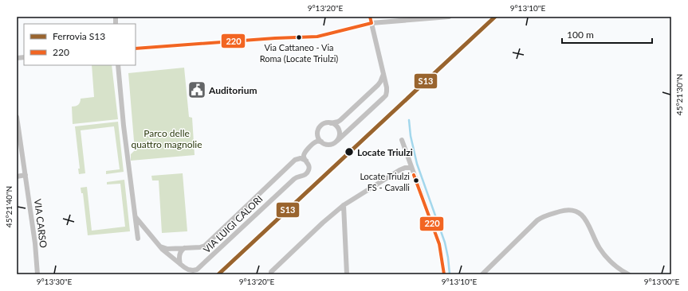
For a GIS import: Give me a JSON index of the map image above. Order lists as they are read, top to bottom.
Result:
{
  "streets": {
    "street": ["VIA CARSO", "VIA LUIGI CALORI"]
  },
  "parks": ["Parco delle quattro magnolie"],
  "places": {
    "other": ["Via Cattaneo - Via Roma (Locate Triulzi)", "Locate Triulzi", "Locate Triulzi FS - Cavalli"],
    "public building": ["Auditorium"]
  },
  "lines": ["rail line S13", "transit line 220"],
  "legend": ["Ferrovia S13", "220"],
  "scale_bar": "100 m",
  "coordinates": [
    "9°13'20\"E",
    "9°13'10\"E",
    "45°21'30\"N",
    "45°21'40\"N",
    "9°13'30\"E",
    "9°13'00\"E"
  ]
}
